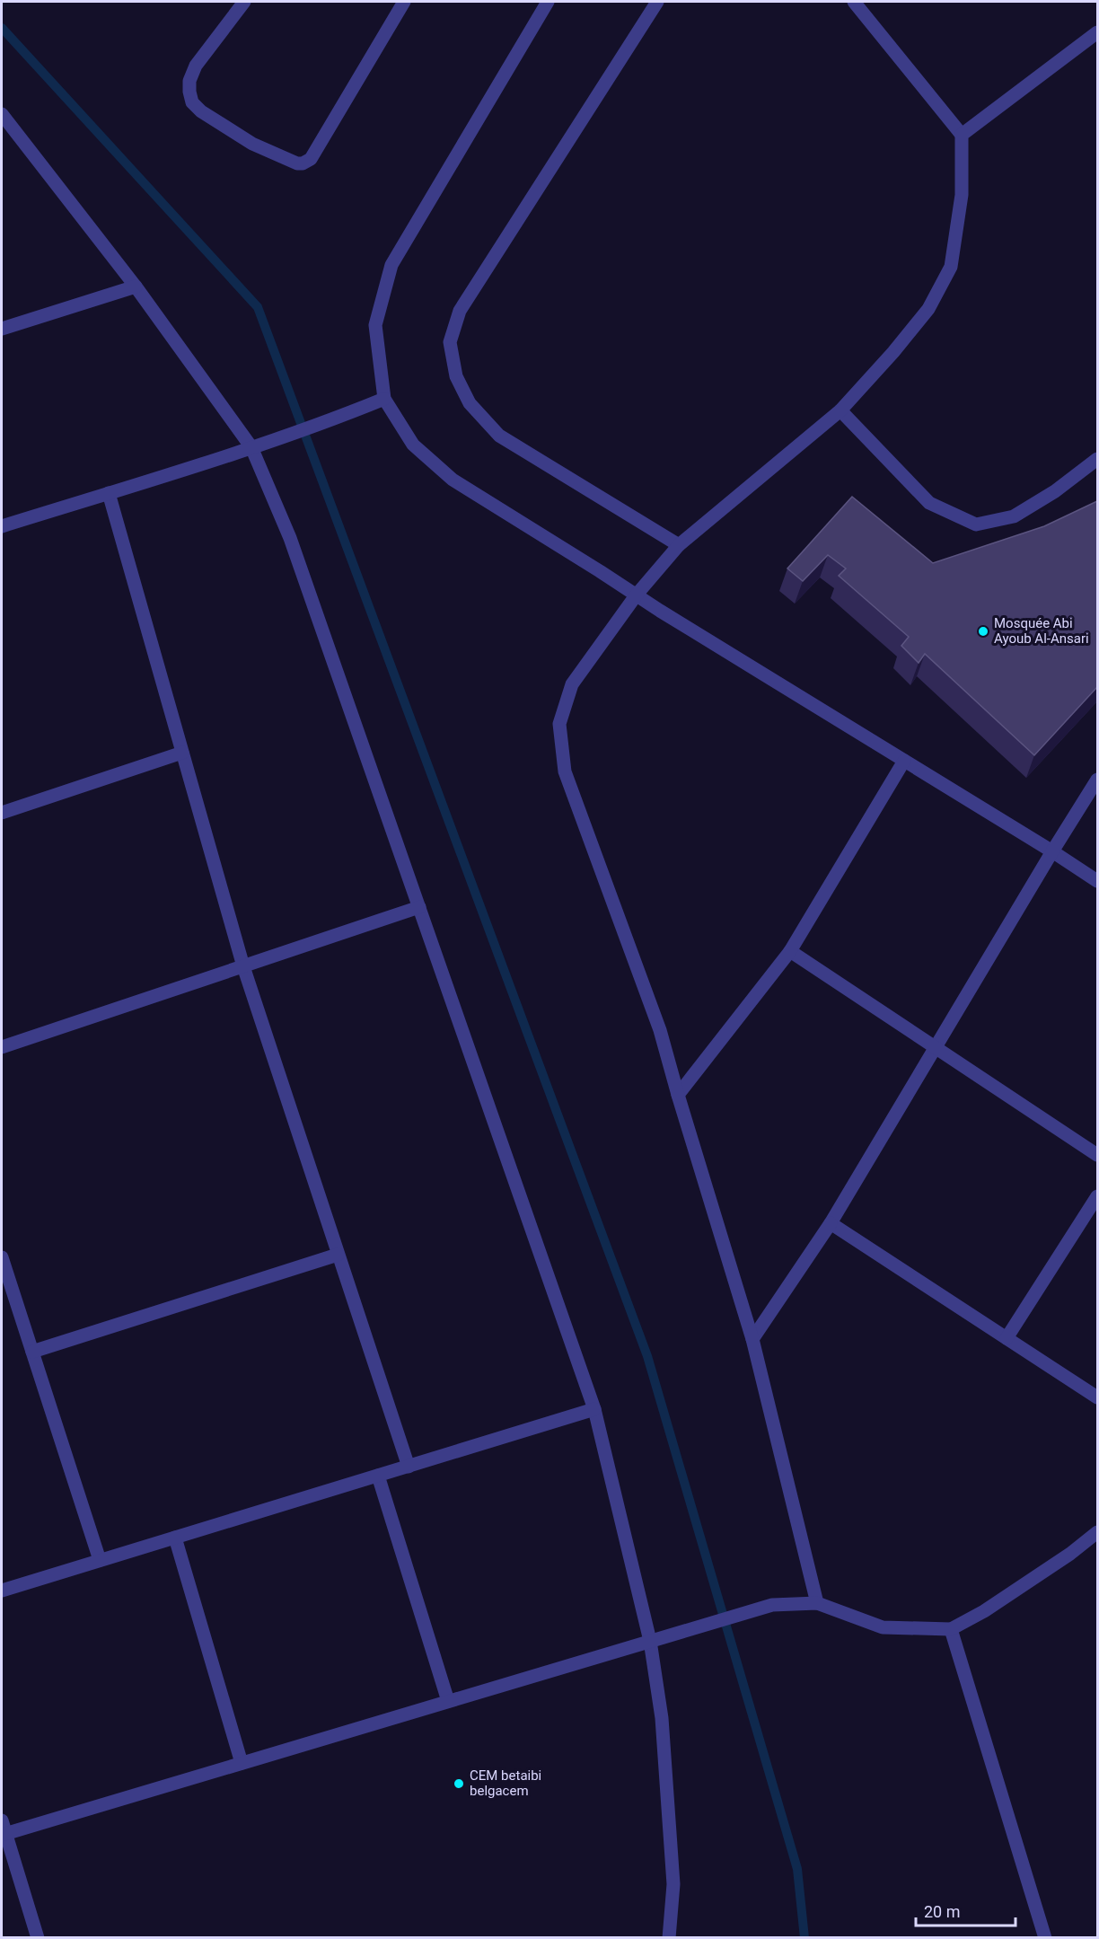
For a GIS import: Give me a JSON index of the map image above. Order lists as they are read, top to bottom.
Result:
{
  "places": ["Mosquée Abi Ayoub Al-Ansari", "CEM betaibi belgacem"],
  "scale_bar": "20 m"
}
